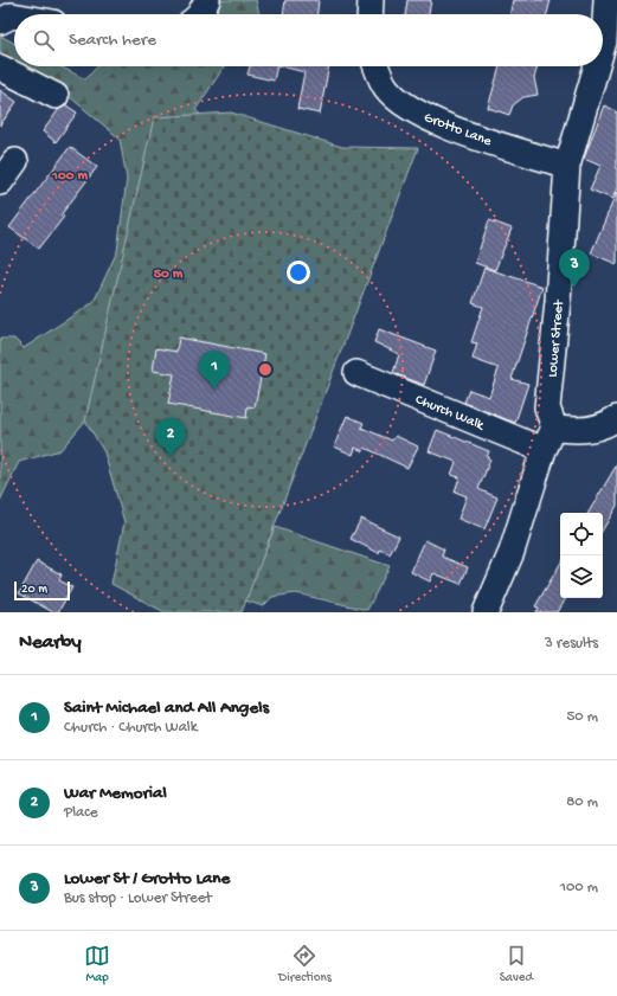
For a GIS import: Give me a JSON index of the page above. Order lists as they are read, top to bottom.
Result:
{
  "streets": {
    "street": ["Grotto Lane", "Lower Street", "Church Walk"]
  },
  "crossings": [
    ["Grotto Lane", "Lower Street"]
  ],
  "scale_bar": "20 m",
  "page": {
    "search": "Search here",
    "pins": ["3", "1", "2"],
    "scale": "20 m",
    "heading": ["Nearby", "3 results"],
    "list": [
      {
        "mark": "1",
        "name": "Saint Michael and All Angels",
        "note": "Church · Church Walk",
        "value": "50 m"
      },
      {
        "mark": "2",
        "name": "War Memorial",
        "note": "Place",
        "value": "80 m"
      },
      {
        "mark": "3",
        "name": "Lower St / Grotto Lane",
        "note": "Bus stop · Lower Street",
        "value": "100 m"
      }
    ],
    "nav": ["Map", "Directions", "Saved"]
  },
  "rings": ["100 m", "50 m"]
}
